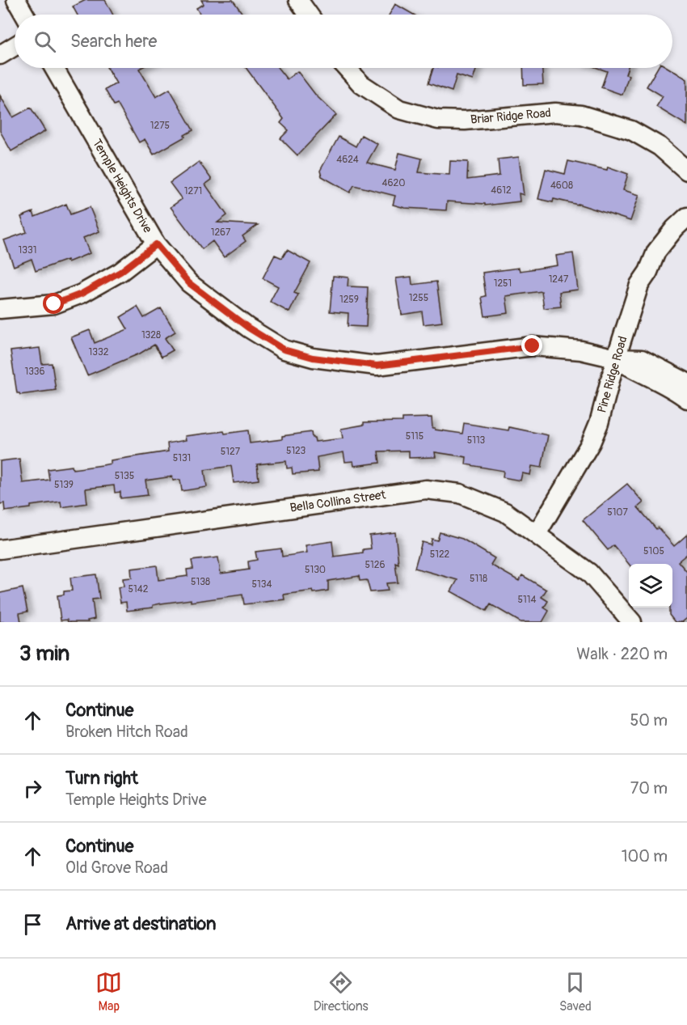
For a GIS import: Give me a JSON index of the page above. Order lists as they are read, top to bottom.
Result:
{
  "streets": {
    "street": [
      "Briar Ridge Road",
      "Temple Heights Drive",
      "Pine Ridge Road",
      "Bella Collina Street"
    ]
  },
  "crossings": [
    ["Temple Heights Drive", "Pine Ridge Road"],
    ["Pine Ridge Road", "Bella Collina Street"]
  ],
  "house_numbers": [
    "1275",
    "4624",
    "4620",
    "4608",
    "4612",
    "1271",
    "1267",
    "1331",
    "1247",
    "1251",
    "1255",
    "1259",
    "1328",
    "1332",
    "1336",
    "5115",
    "5113",
    "5123",
    "5127",
    "5131",
    "5135",
    "5139",
    "5107",
    "5105",
    "5122",
    "5126",
    "5130",
    "5118",
    "5138",
    "5134",
    "5142",
    "5114"
  ],
  "page": {
    "search": "Search here",
    "heading": ["3 min", "Walk · 220 m"],
    "list": [
      ["Continue", "Broken Hitch Road", "50 m"],
      ["Turn right", "Temple Heights Drive", "70 m"],
      ["Continue", "Old Grove Road", "100 m"],
      "Arrive at destination"
    ],
    "nav": ["Map", "Directions", "Saved"]
  }
}
